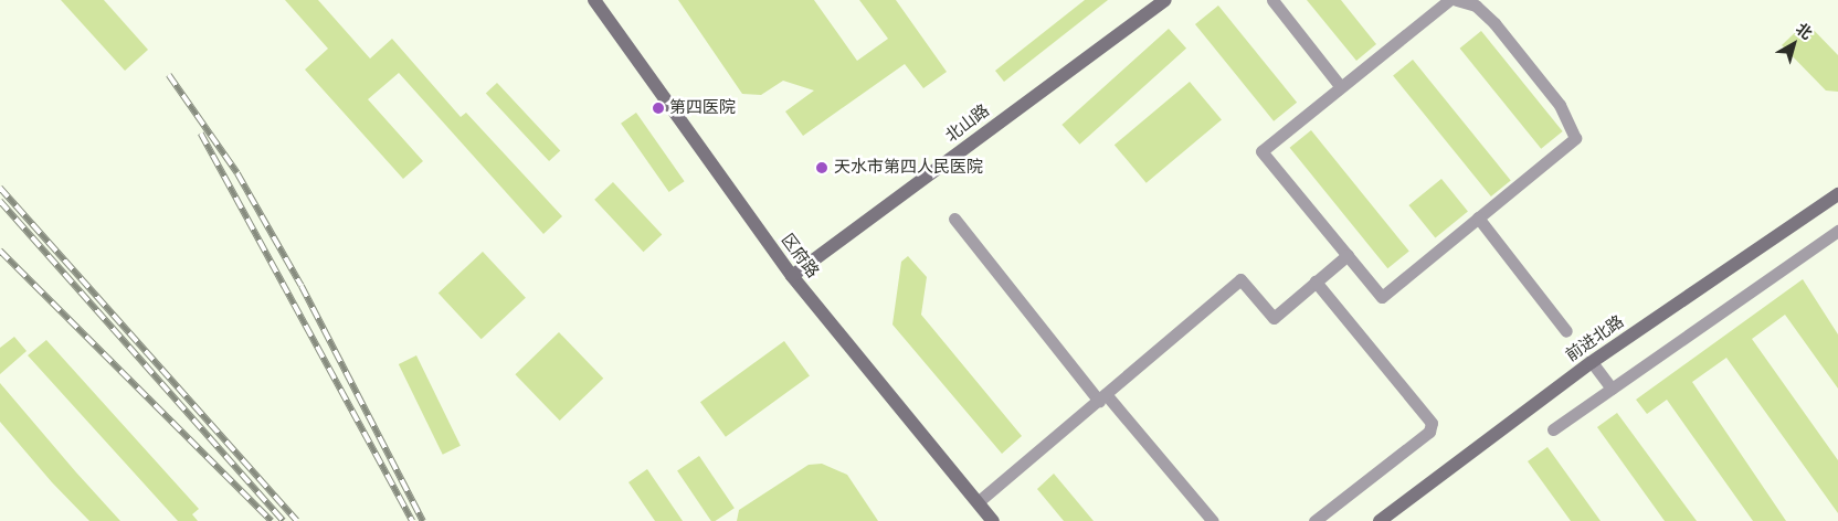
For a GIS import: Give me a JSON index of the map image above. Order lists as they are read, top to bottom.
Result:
{
  "streets": {
    "main road": ["北山路", "区府路", "前进北路"]
  },
  "crossings": [
    ["北山路", "区府路"]
  ],
  "places": ["第四医院", "天水市第四人民医院"],
  "north": "top right"
}
